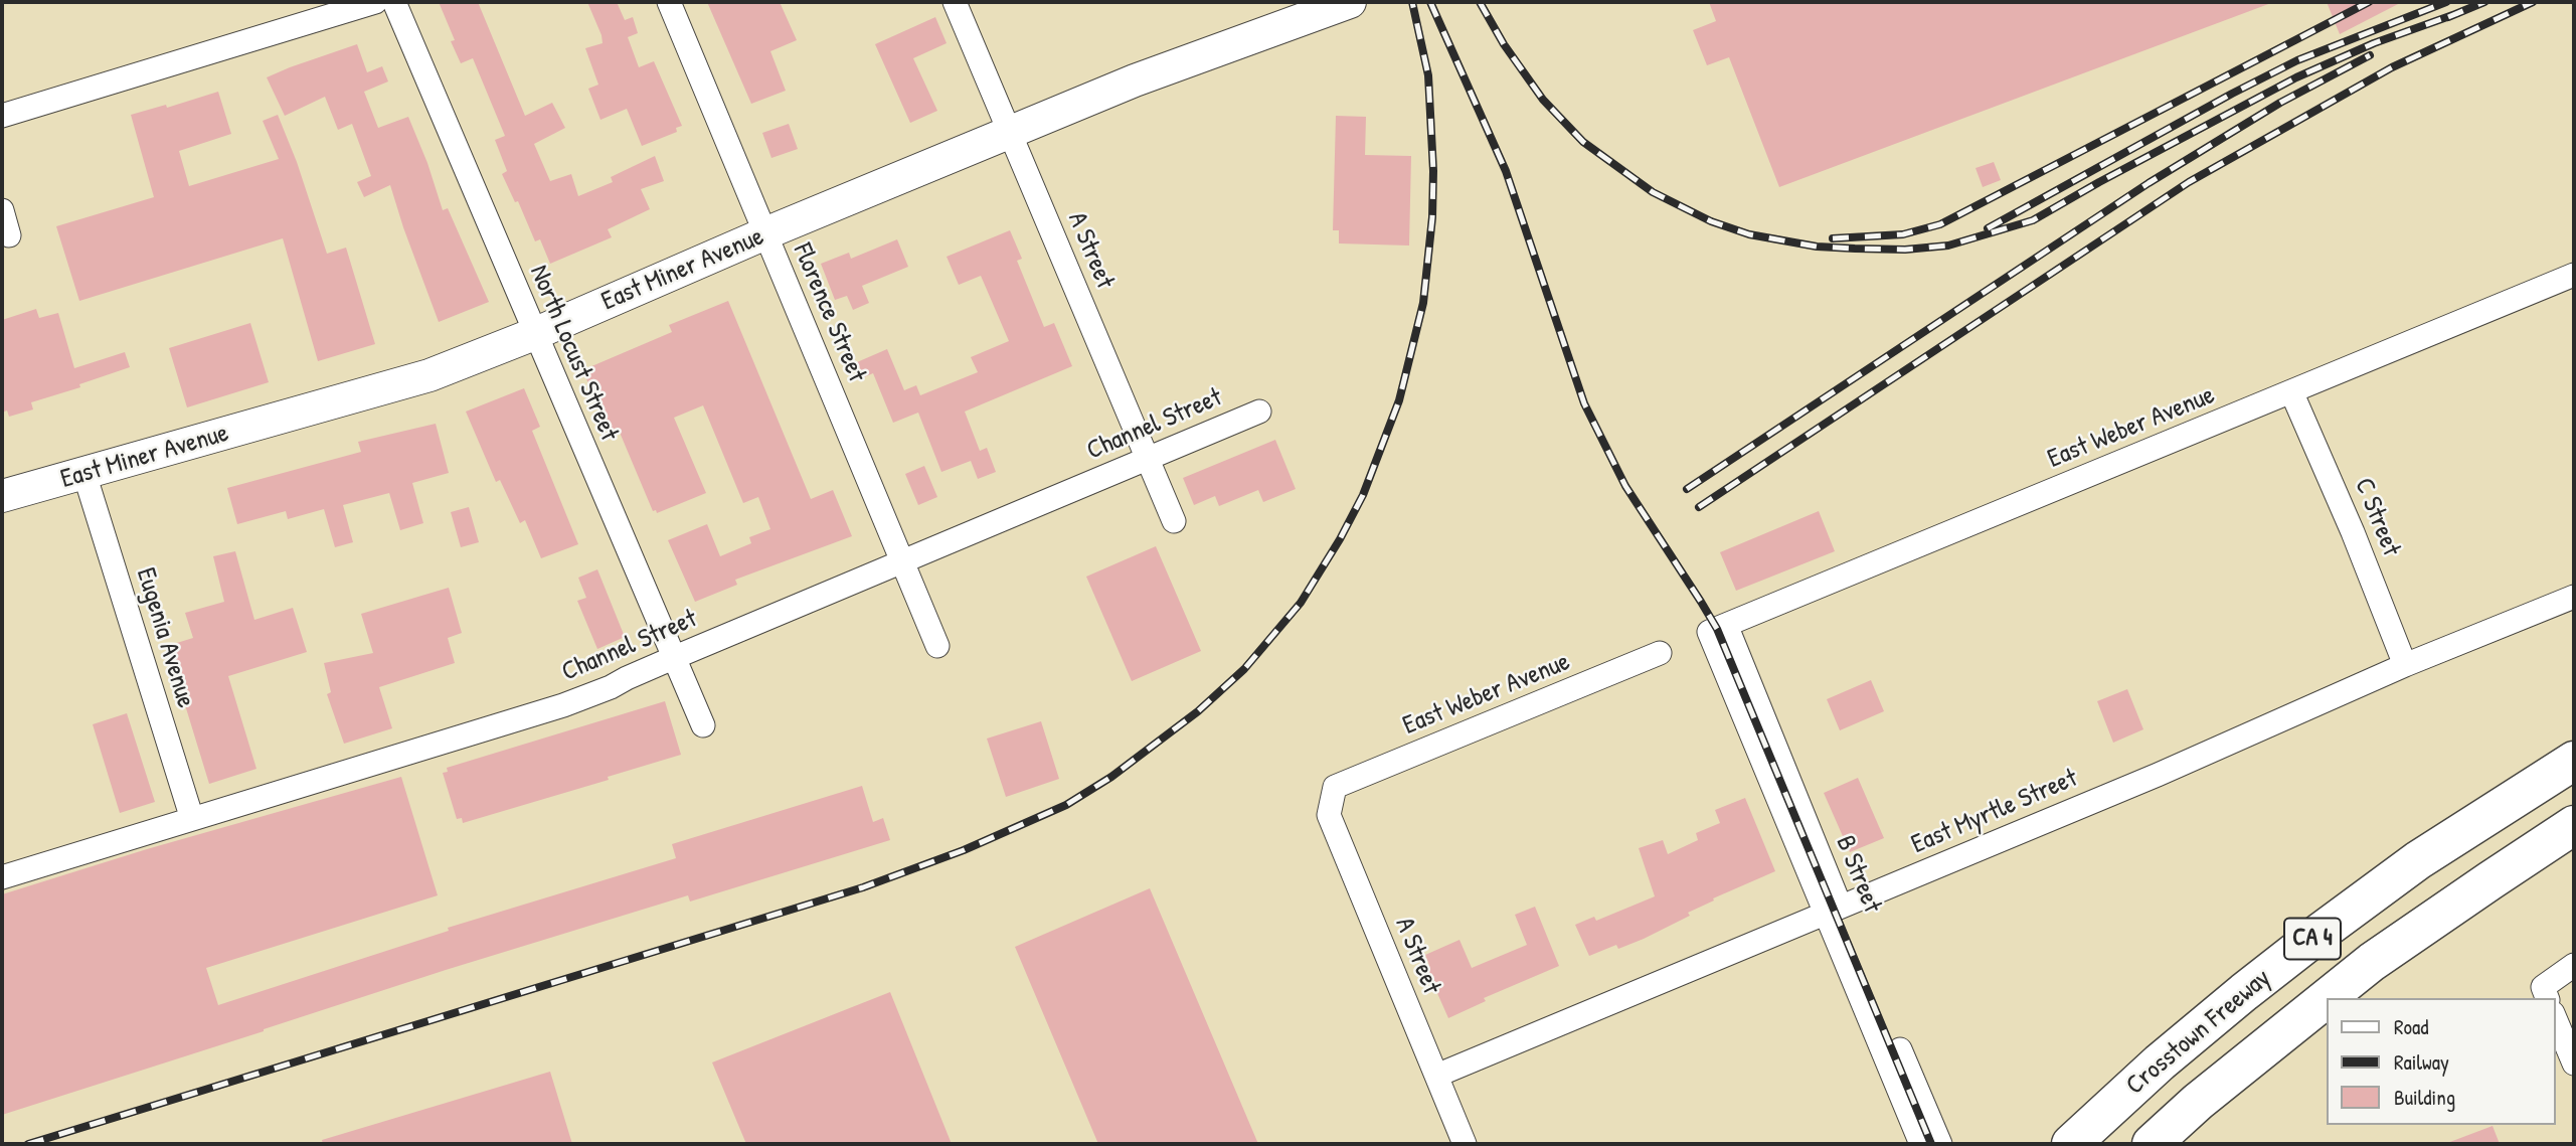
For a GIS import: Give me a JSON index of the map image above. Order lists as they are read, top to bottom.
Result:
{
  "streets": {
    "highway": ["CA 4", "Crosstown Freeway"],
    "street": [
      "A Street",
      "East Miner Avenue",
      "Florence Street",
      "North Locust Street",
      "Channel Street",
      "East Weber Avenue",
      "C Street",
      "Eugenia Avenue",
      "East Myrtle Street",
      "B Street"
    ]
  },
  "crossings": [
    ["A Street", "East Miner Avenue"],
    ["A Street", "Channel Street"],
    ["A Street", "East Weber Avenue"],
    ["A Street", "East Myrtle Street"],
    ["East Miner Avenue", "Florence Street"],
    ["East Miner Avenue", "North Locust Street"],
    ["East Miner Avenue", "Eugenia Avenue"],
    ["Florence Street", "Channel Street"],
    ["North Locust Street", "Channel Street"],
    ["Channel Street", "Eugenia Avenue"],
    ["East Weber Avenue", "C Street"],
    ["East Weber Avenue", "B Street"],
    ["C Street", "East Myrtle Street"],
    ["East Myrtle Street", "B Street"]
  ],
  "legend": ["Road", "Railway", "Building"]
}
